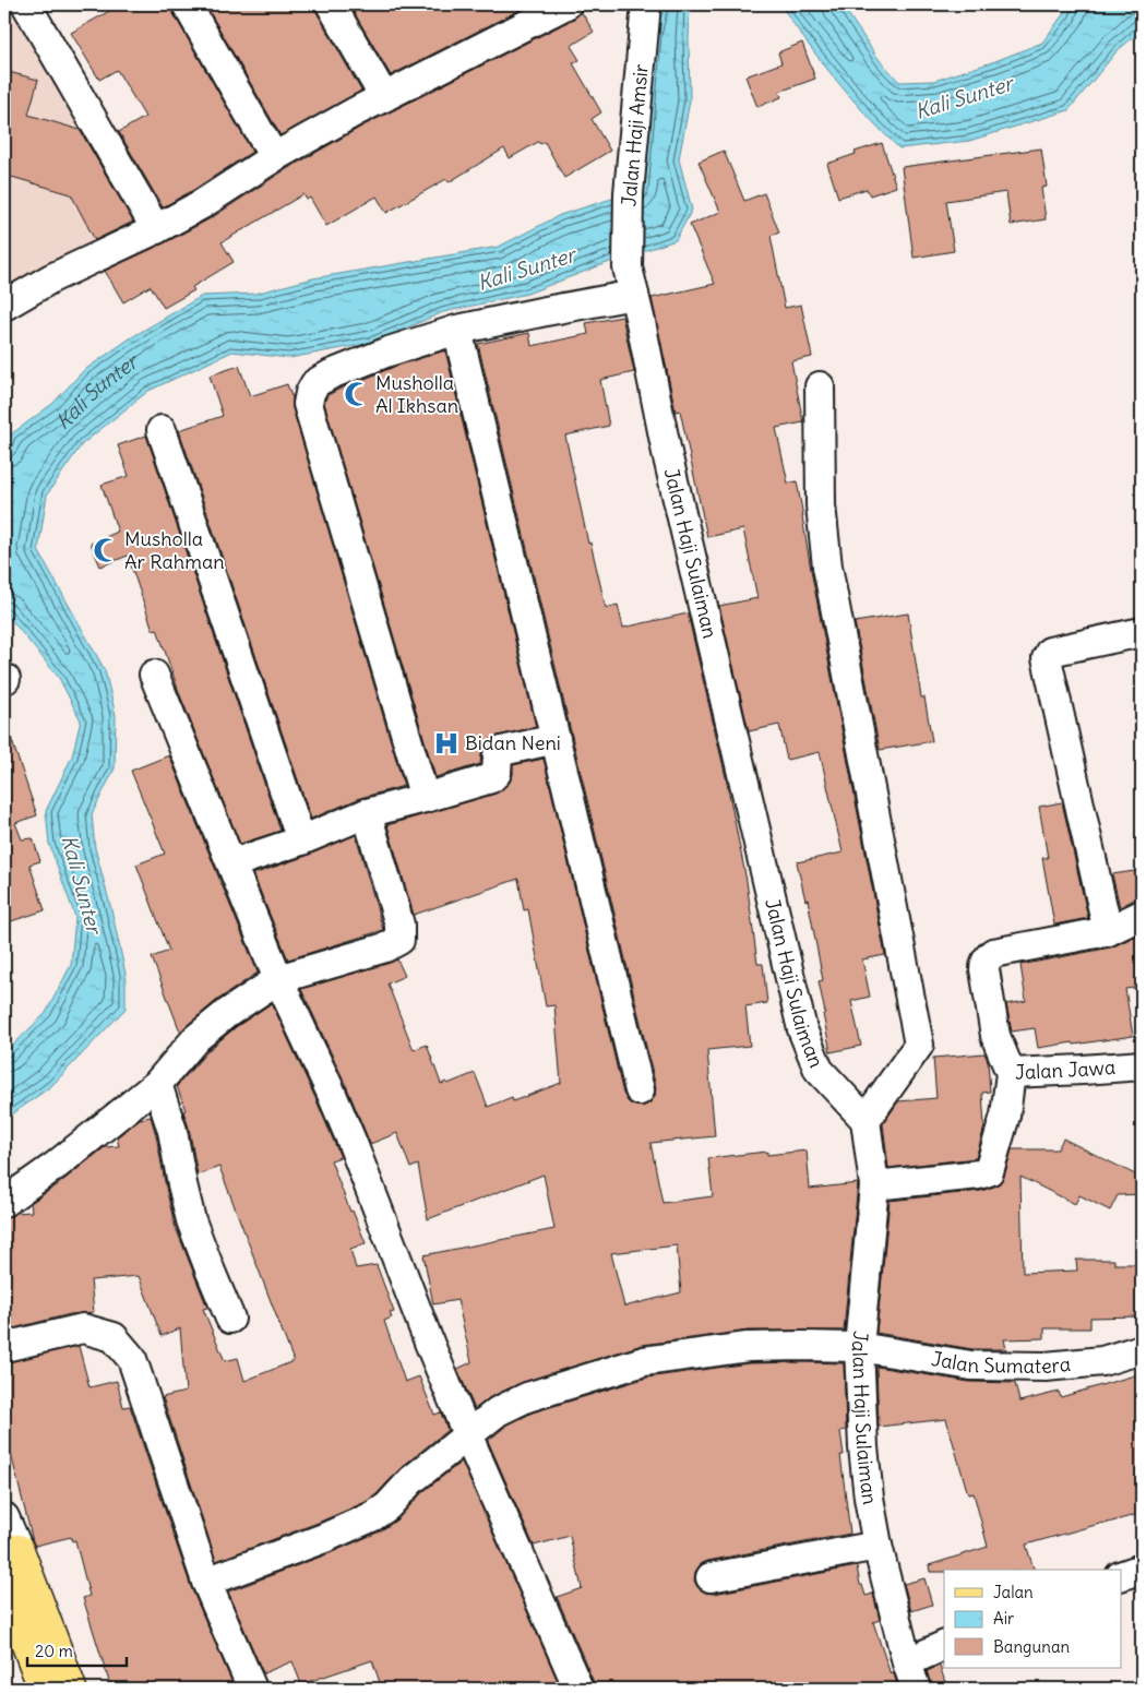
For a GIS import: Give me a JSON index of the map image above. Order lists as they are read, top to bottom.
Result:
{
  "streets": {
    "street": [
      "Jalan Haji Amsir",
      "Jalan Haji Sulaiman",
      "Jalan Jawa",
      "Jalan Sumatera"
    ]
  },
  "crossings": [
    ["Jalan Haji Amsir", "Jalan Haji Sulaiman"],
    ["Jalan Haji Sulaiman", "Jalan Jawa"],
    ["Jalan Haji Sulaiman", "Jalan Sumatera"]
  ],
  "water": ["Kali Sunter"],
  "places": {
    "mosque": ["Musholla Al Ikhsan", "Musholla Ar Rahman"],
    "hospital": ["Bidan Neni"]
  },
  "legend": ["Jalan", "Air", "Bangunan"],
  "scale_bar": "20 m"
}
